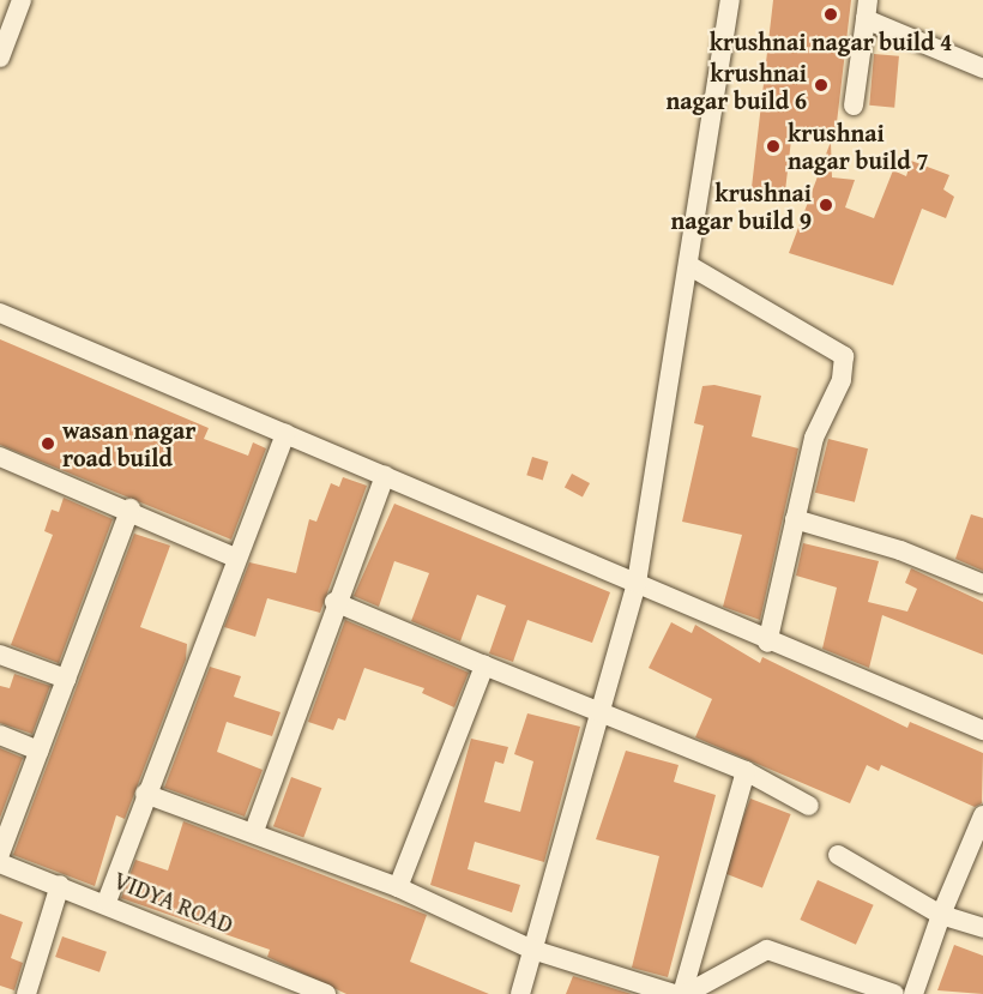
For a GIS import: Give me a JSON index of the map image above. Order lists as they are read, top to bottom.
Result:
{
  "streets": {
    "street": ["VIDYA ROAD"]
  },
  "places": [
    "krushnai nagar build 4",
    "krushnai nagar build 6",
    "krushnai nagar build 7",
    "krushnai nagar build 9",
    "wasan nagar road build"
  ]
}
